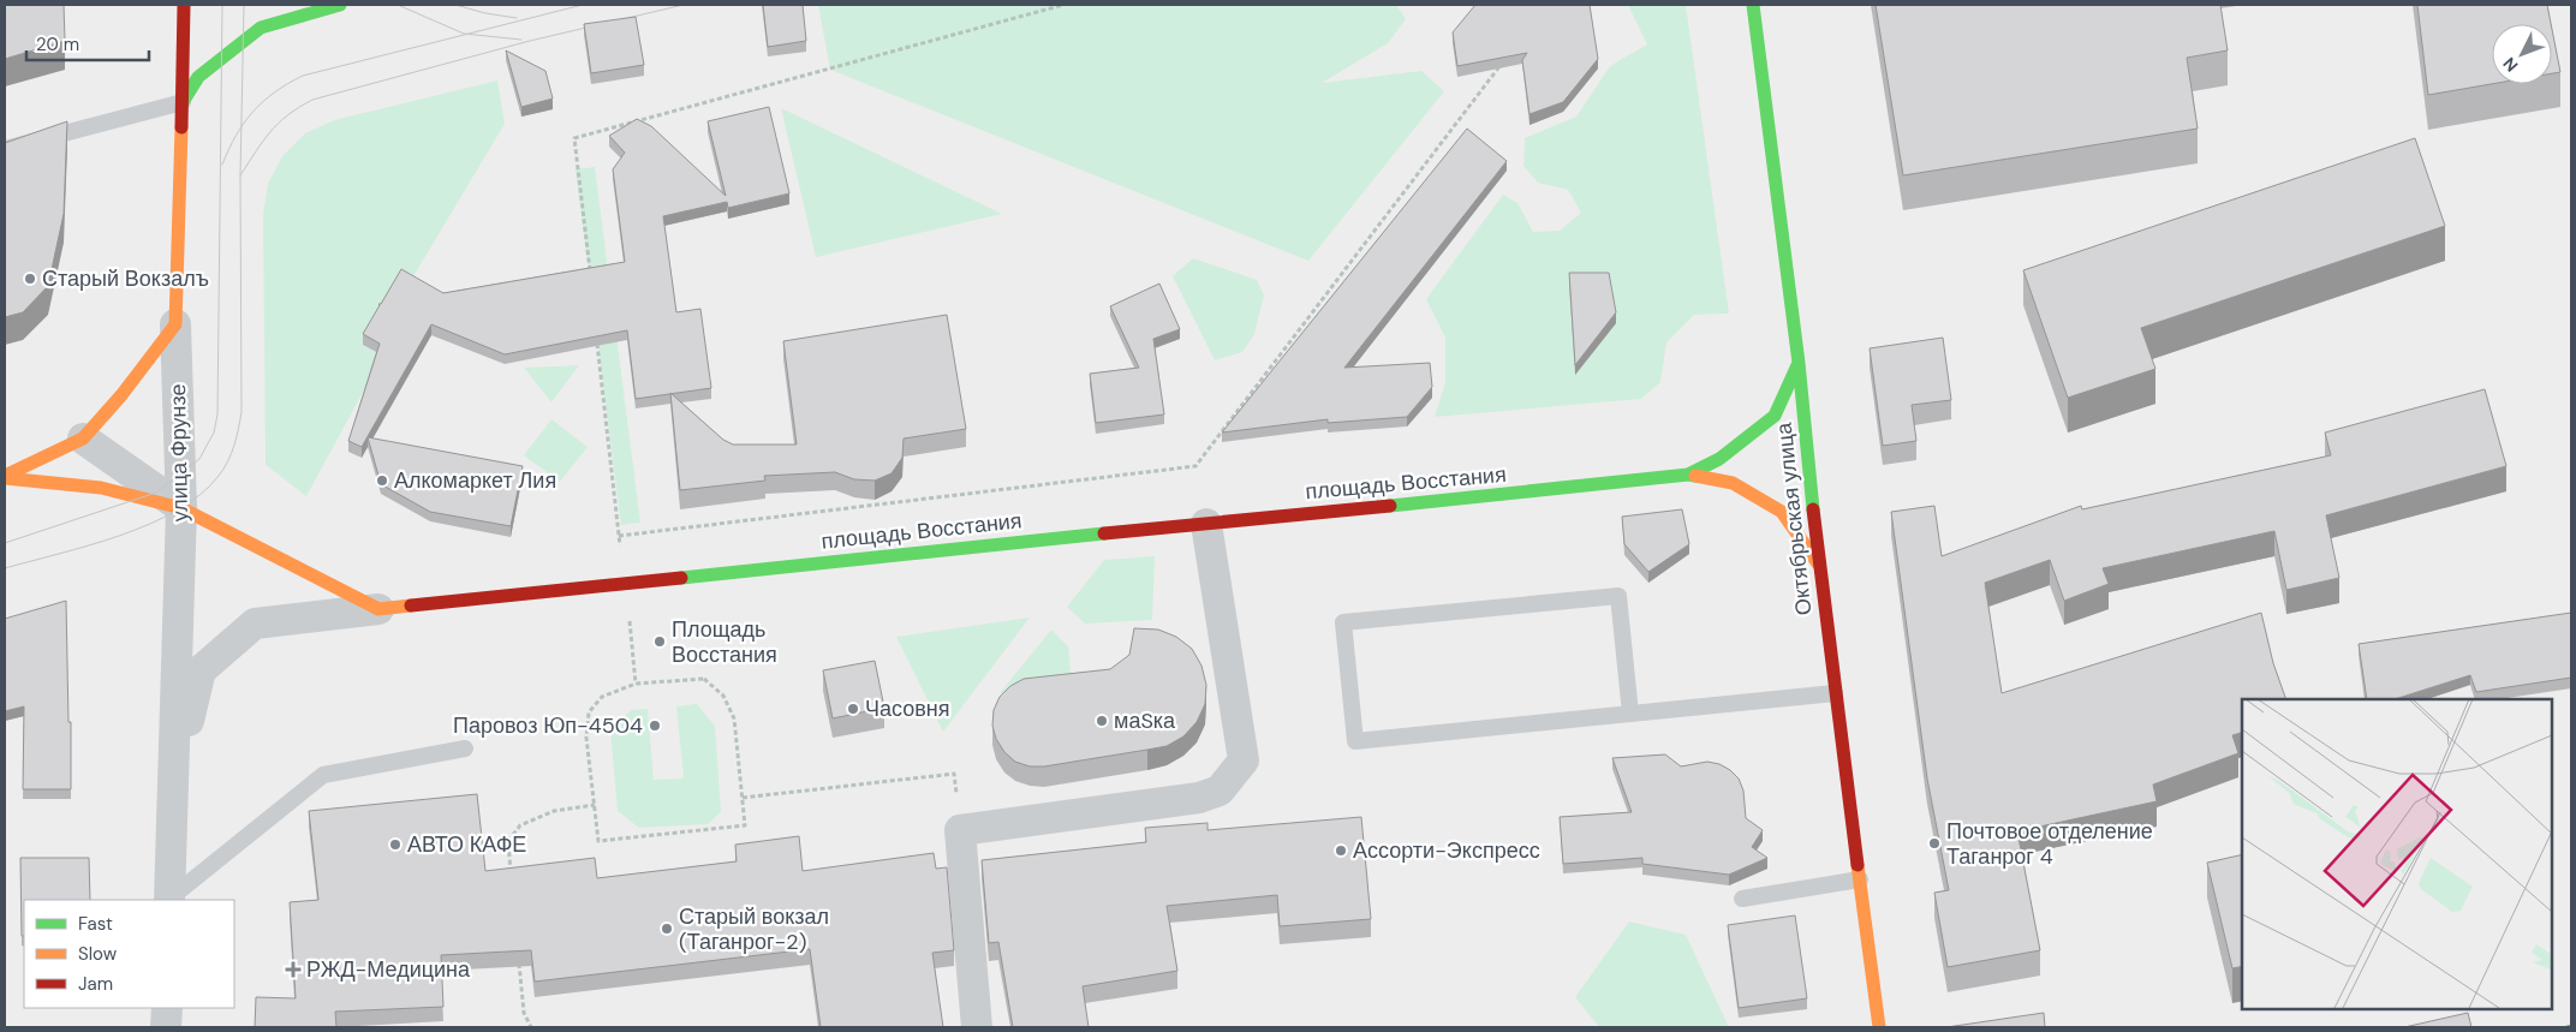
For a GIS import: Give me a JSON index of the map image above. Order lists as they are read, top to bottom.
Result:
{
  "streets": {
    "main road": ["улица Фрунзе", "площадь Восстания", "Октябрьская улица"]
  },
  "crossings": [
    ["площадь Восстания", "Октябрьская улица"]
  ],
  "places": {
    "other": [
      "Старый Вокзалъ",
      "Алкомаркет Лия",
      "Площадь Восстания",
      "Часовня",
      "маSка",
      "Паровоз Юп-4504",
      "Почтовое отделение Таганрог 4",
      "АВТО КАФЕ",
      "Ассорти-Экспресс",
      "Старый вокзал (Таганрог-2)"
    ],
    "health": ["РЖД-Медицина"]
  },
  "legend": ["Fast", "Slow", "Jam"],
  "scale_bar": "20 m",
  "north": "bottom left"
}
